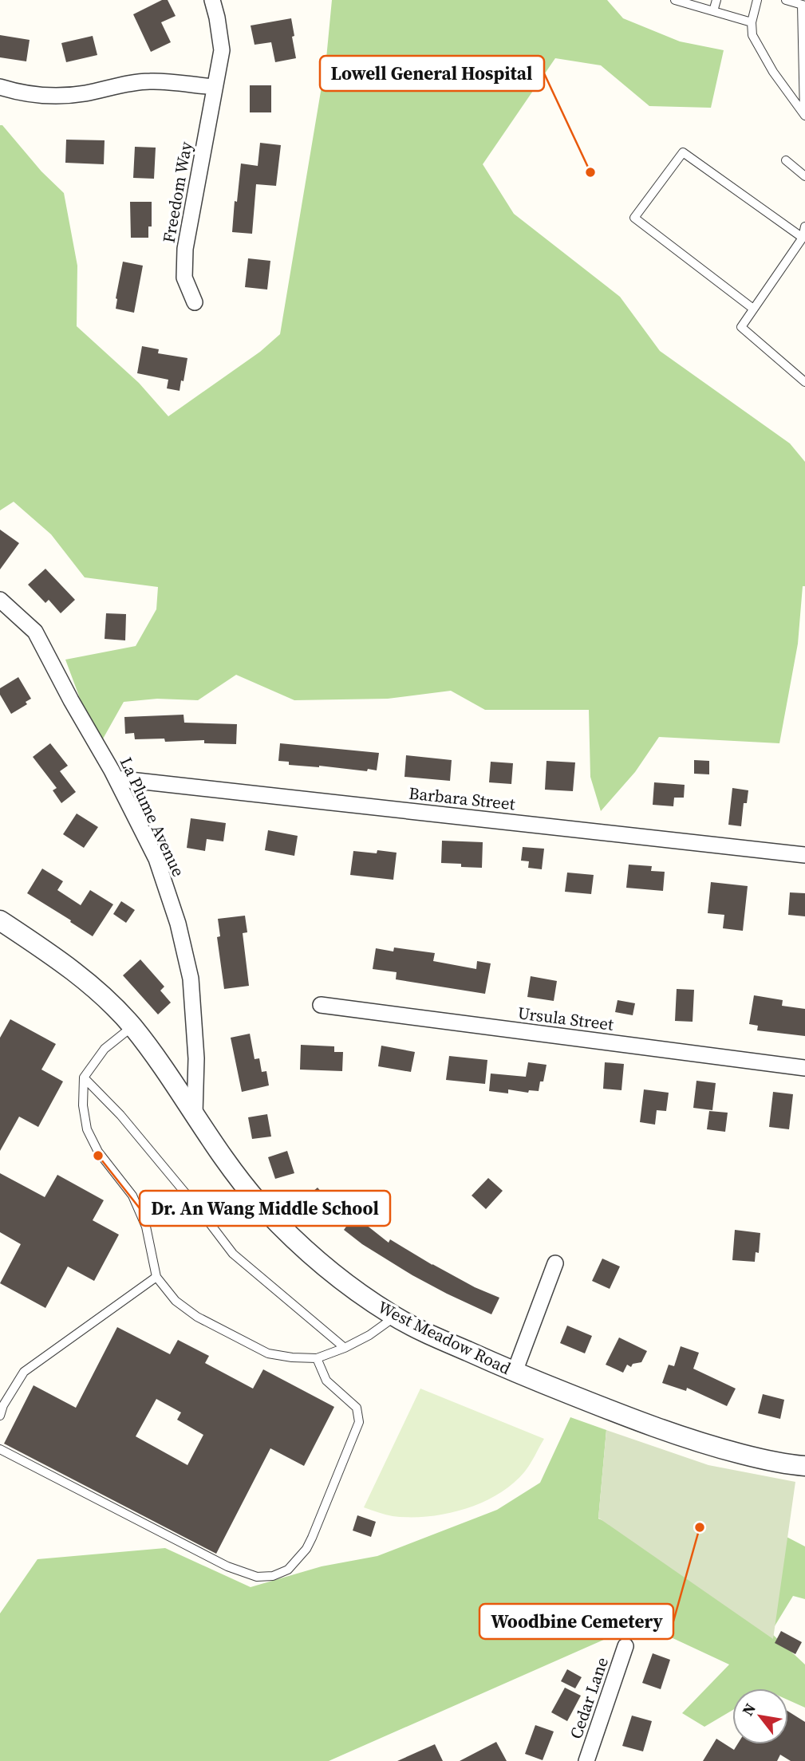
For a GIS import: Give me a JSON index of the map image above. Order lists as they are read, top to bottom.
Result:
{
  "streets": {
    "street": [
      "Freedom Way",
      "Barbara Street",
      "La Plume Avenue",
      "Ursula Street",
      "West Meadow Road",
      "Cedar Lane"
    ]
  },
  "crossings": [
    ["Barbara Street", "La Plume Avenue"],
    ["La Plume Avenue", "West Meadow Road"]
  ],
  "places": ["Lowell General Hospital", "Dr. An Wang Middle School", "Woodbine Cemetery"],
  "north": "top left"
}
